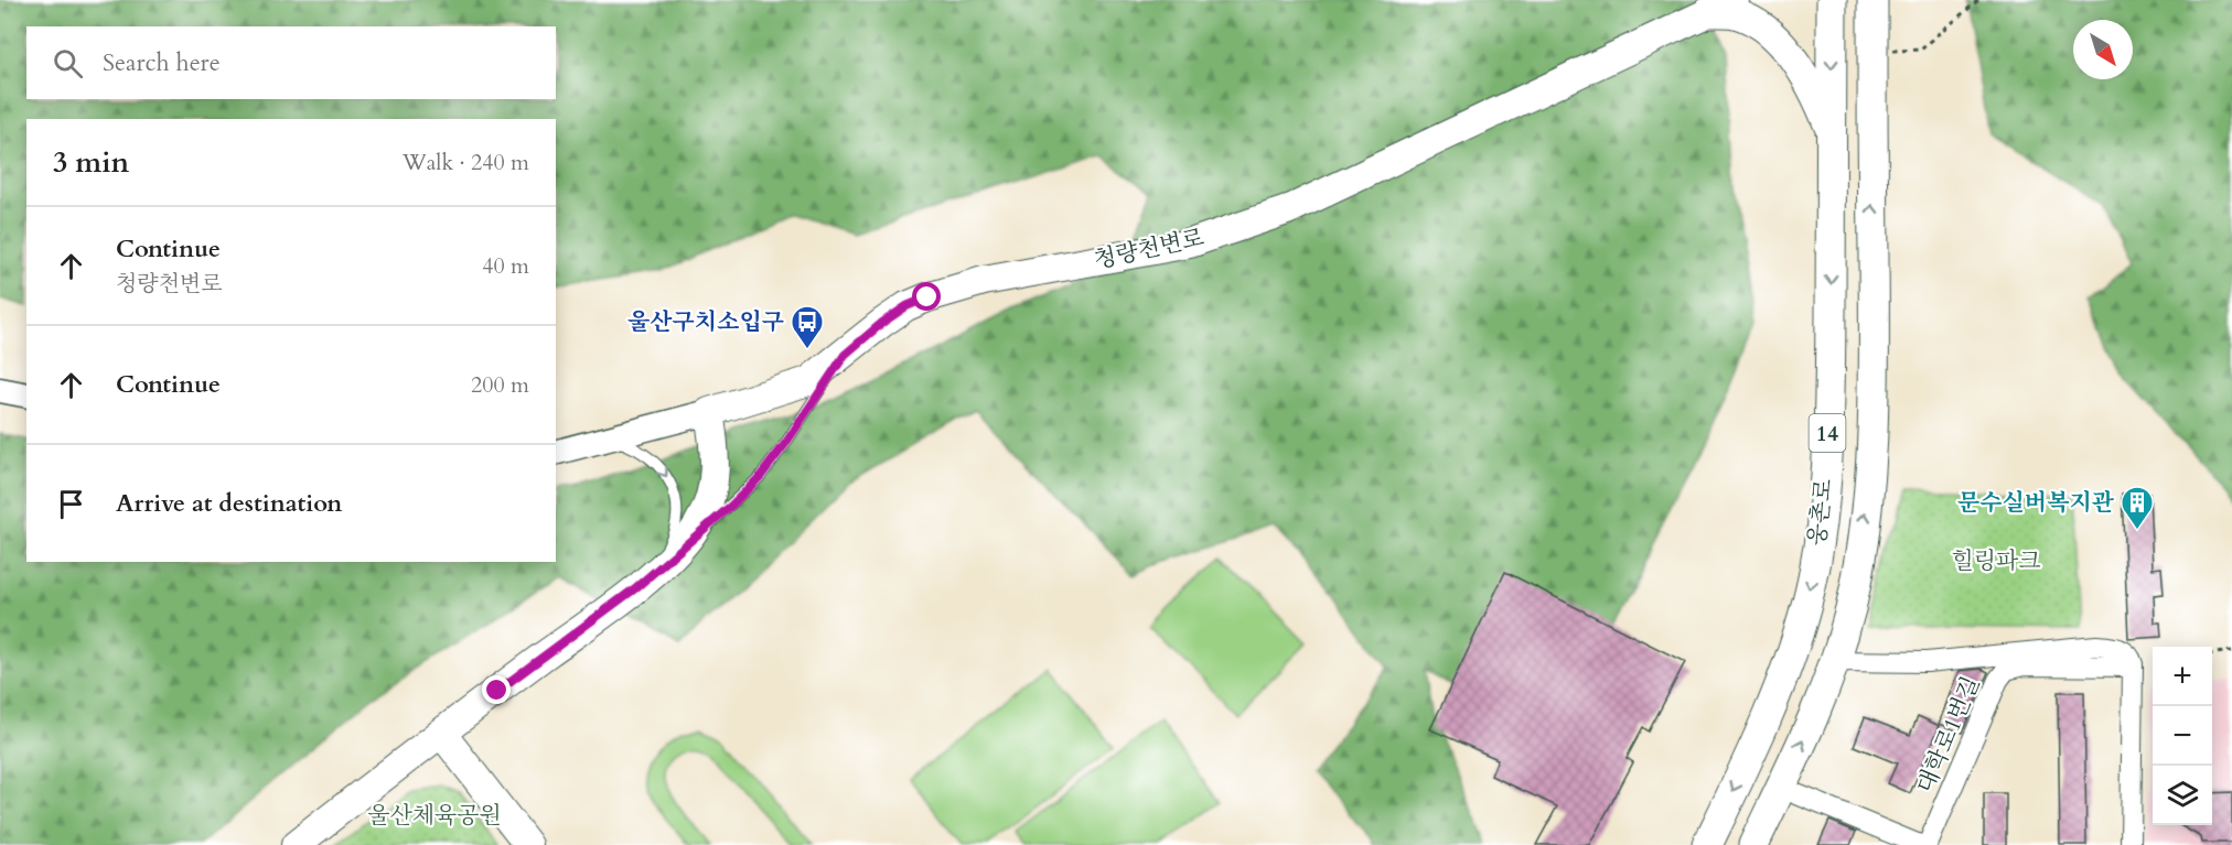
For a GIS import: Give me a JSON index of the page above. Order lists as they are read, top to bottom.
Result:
{
  "streets": {
    "main road": ["청량천변로", "14", "웅촌로"],
    "street": ["대학로1번길"]
  },
  "parks": ["힐링파크", "울산체육공원"],
  "places": {
    "bus stop": ["울산구치소입구"],
    "building": ["문수실버복지관"]
  },
  "north": "bottom right",
  "page": {
    "search": "Search here",
    "heading": ["3 min", "Walk · 240 m"],
    "list": [
      ["Continue", "청량천변로", "40 m"],
      ["Continue", "200 m"],
      "Arrive at destination"
    ],
    "map_buttons": ["+", "−"]
  }
}
